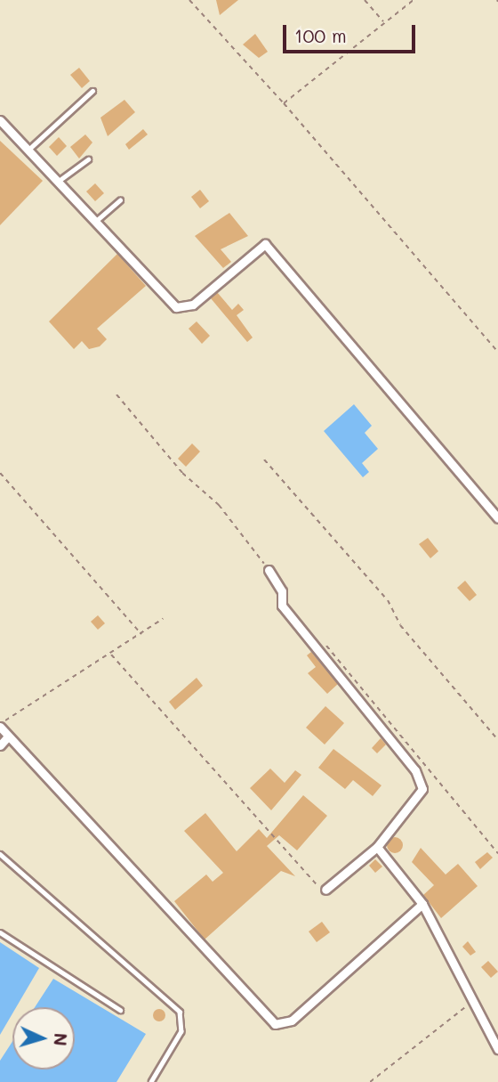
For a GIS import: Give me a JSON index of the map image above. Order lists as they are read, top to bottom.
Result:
{
  "scale_bar": "100 m",
  "north": "right"
}
